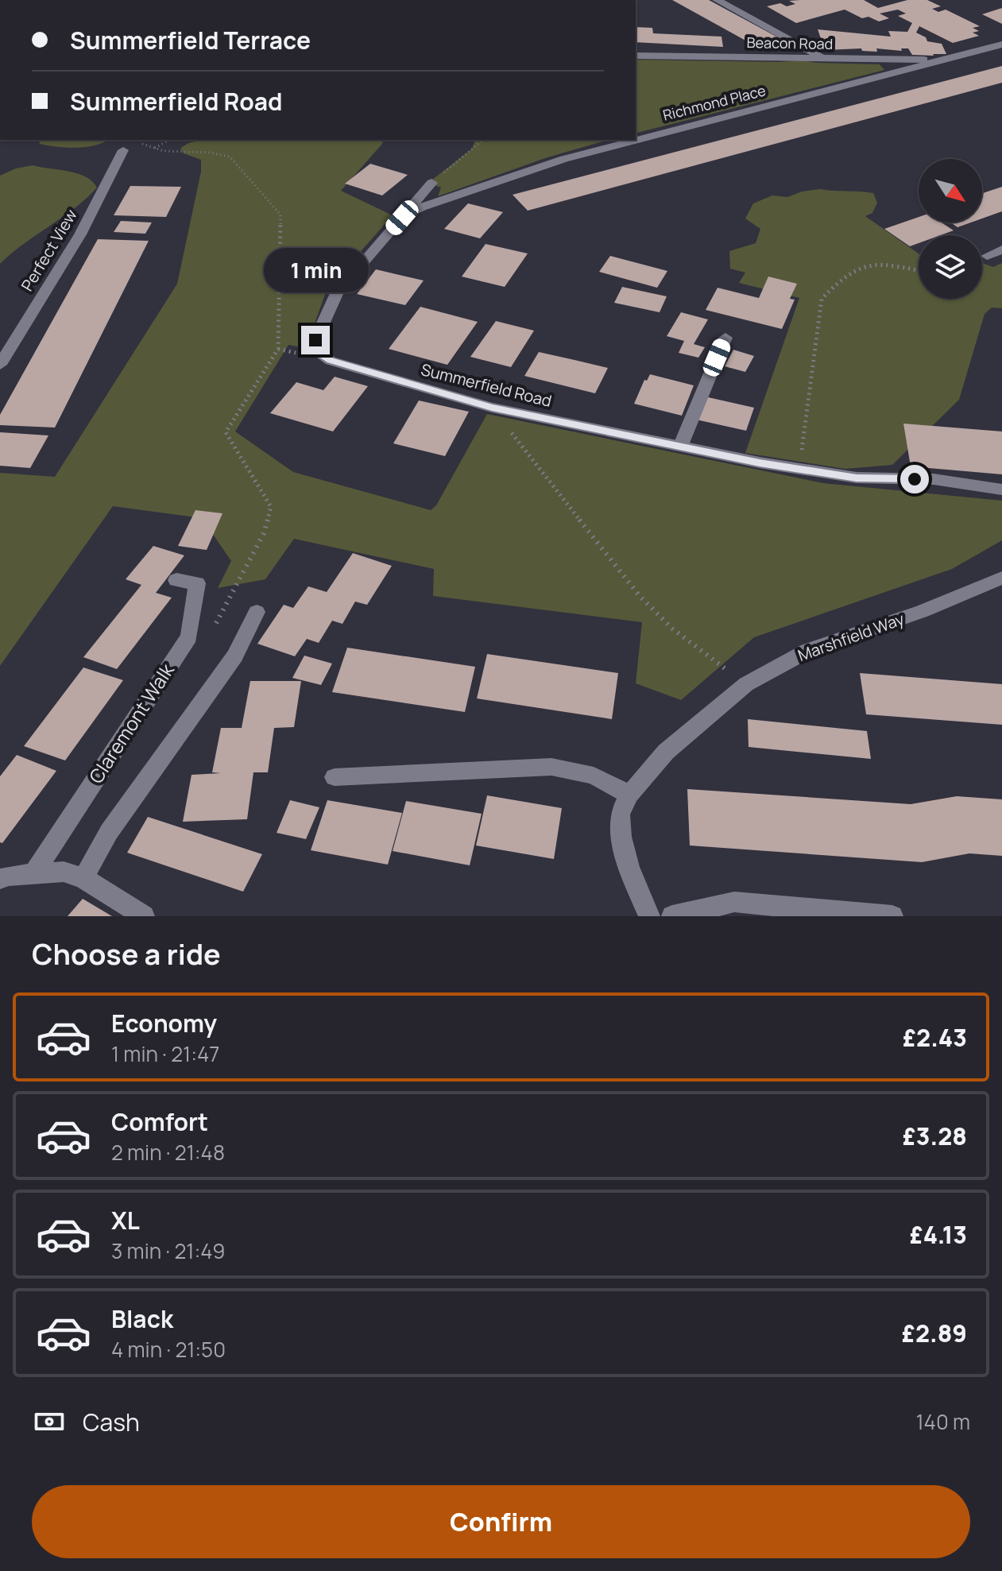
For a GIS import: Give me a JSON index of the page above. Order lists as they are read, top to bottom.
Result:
{
  "streets": {
    "street": [
      "Beacon Road",
      "Richmond Place",
      "Perfect View",
      "Summerfield Road",
      "Marshfield Way",
      "Claremont Walk"
    ]
  },
  "crossings": [
    ["Beacon Road", "Richmond Place"],
    ["Richmond Place", "Summerfield Road"]
  ],
  "north": "bottom right",
  "page": {
    "banner": ["Summerfield Terrace", "Summerfield Road"],
    "bubble": "1 min",
    "heading": "Choose a ride",
    "list": [
      {
        "name": "Economy",
        "note": "1 min · 21:47",
        "value": "£2.43"
      },
      {
        "name": "Comfort",
        "note": "2 min · 21:48",
        "value": "£3.28"
      },
      {
        "name": "XL",
        "note": "3 min · 21:49",
        "value": "£4.13"
      },
      {
        "name": "Black",
        "note": "4 min · 21:50",
        "value": "£2.89"
      }
    ],
    "pay": ["Cash", "140 m"],
    "buttons": "Confirm"
  }
}
